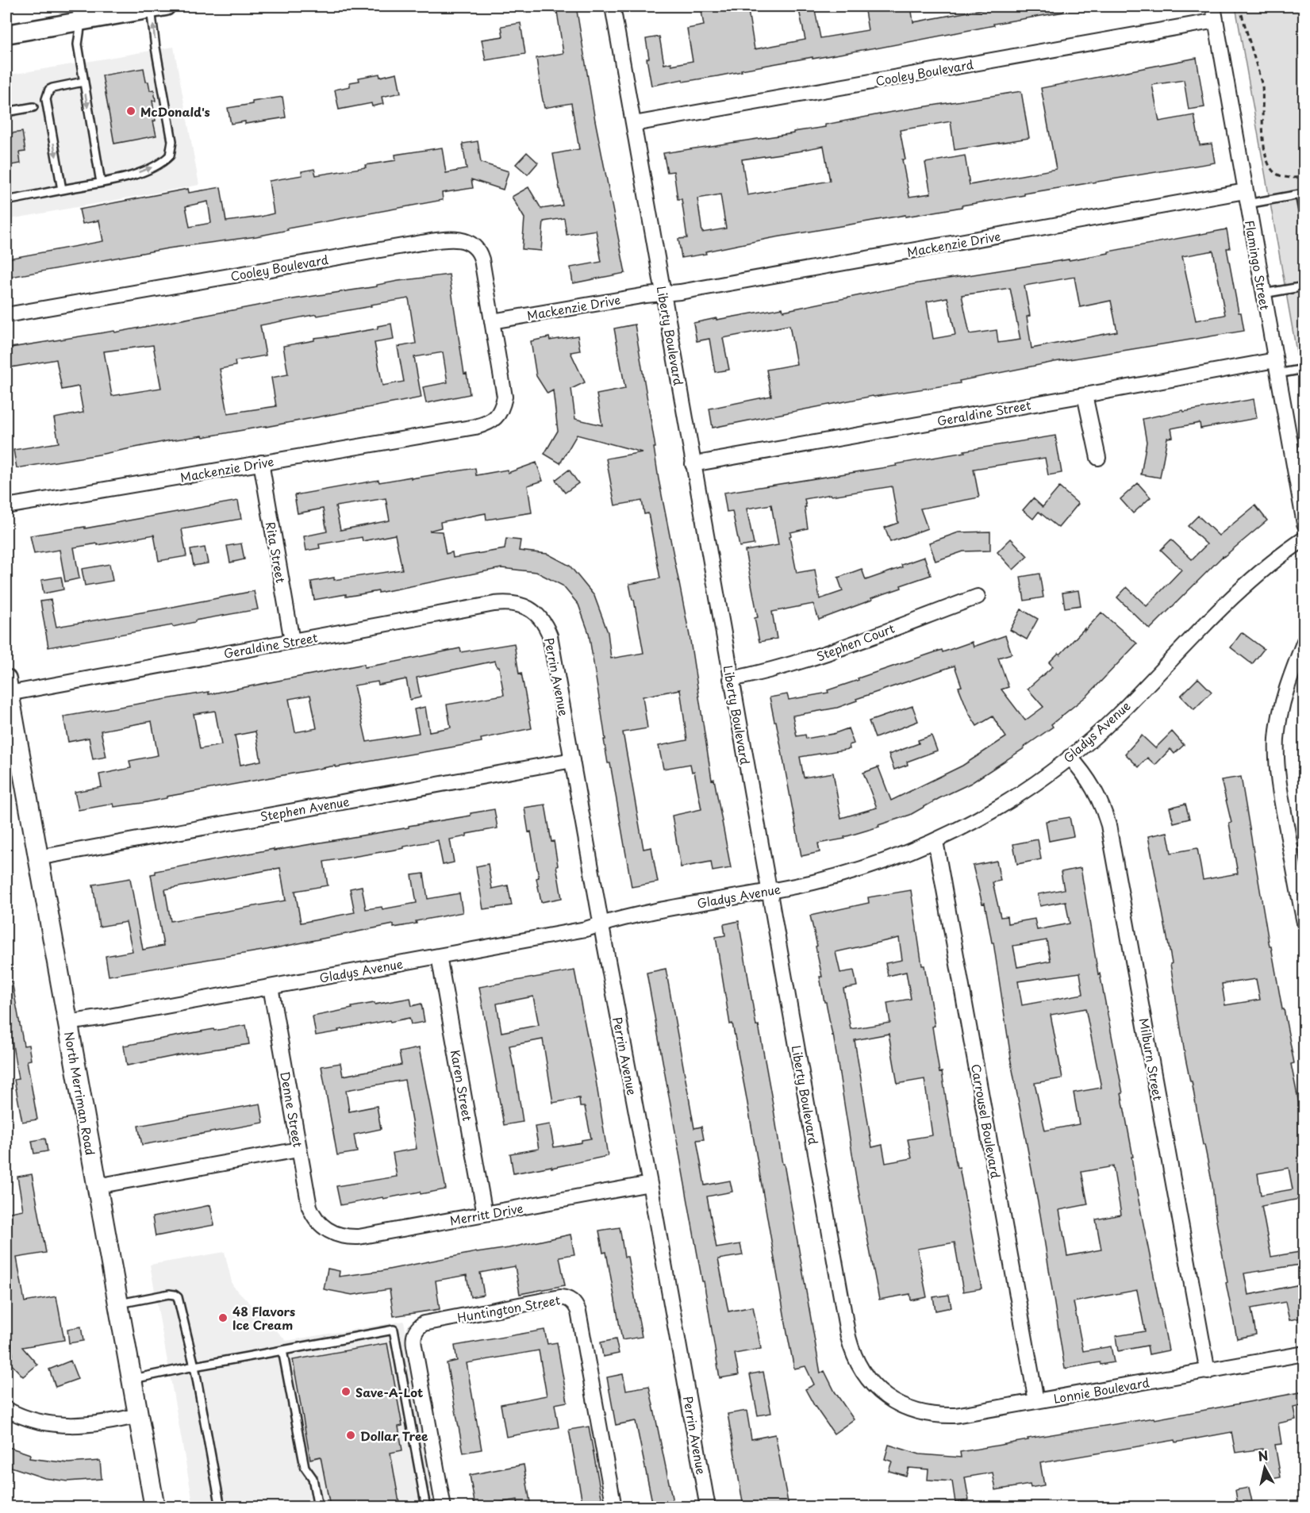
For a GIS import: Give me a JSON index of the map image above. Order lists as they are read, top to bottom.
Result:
{
  "streets": {
    "main road": ["North Merriman Road"],
    "street": [
      "Cooley Boulevard",
      "Mackenzie Drive",
      "Flamingo Street",
      "Liberty Boulevard",
      "Geraldine Street",
      "Rita Street",
      "Stephen Court",
      "Perrin Avenue",
      "Gladys Avenue",
      "Stephen Avenue",
      "Milburn Street",
      "Karen Street",
      "Denne Street",
      "Carrousel Boulevard",
      "Merritt Drive",
      "Huntington Street",
      "Lonnie Boulevard"
    ]
  },
  "crossings": [
    ["Cooley Boulevard", "Mackenzie Drive"],
    ["Cooley Boulevard", "Flamingo Street"],
    ["Cooley Boulevard", "Liberty Boulevard"],
    ["Mackenzie Drive", "Flamingo Street"],
    ["Mackenzie Drive", "Liberty Boulevard"],
    ["Mackenzie Drive", "Rita Street"],
    ["Flamingo Street", "Geraldine Street"],
    ["Liberty Boulevard", "Geraldine Street"],
    ["Liberty Boulevard", "Stephen Court"],
    ["Liberty Boulevard", "Gladys Avenue"],
    ["Liberty Boulevard", "Lonnie Boulevard"],
    ["Geraldine Street", "Rita Street"],
    ["Geraldine Street", "Perrin Avenue"],
    ["Geraldine Street", "North Merriman Road"],
    ["Perrin Avenue", "Gladys Avenue"],
    ["Perrin Avenue", "Stephen Avenue"],
    ["Perrin Avenue", "Merritt Drive"],
    ["Gladys Avenue", "Milburn Street"],
    ["Gladys Avenue", "Karen Street"],
    ["Gladys Avenue", "North Merriman Road"],
    ["Gladys Avenue", "Denne Street"],
    ["Gladys Avenue", "Carrousel Boulevard"],
    ["Stephen Avenue", "North Merriman Road"],
    ["Milburn Street", "Lonnie Boulevard"],
    ["Karen Street", "Merritt Drive"],
    ["Denne Street", "Merritt Drive"],
    ["Carrousel Boulevard", "Lonnie Boulevard"]
  ],
  "places": [
    "McDonald's",
    "48 Flavors Ice Cream",
    "Save-A-Lot",
    "Dollar Tree"
  ],
  "north": "top"
}
